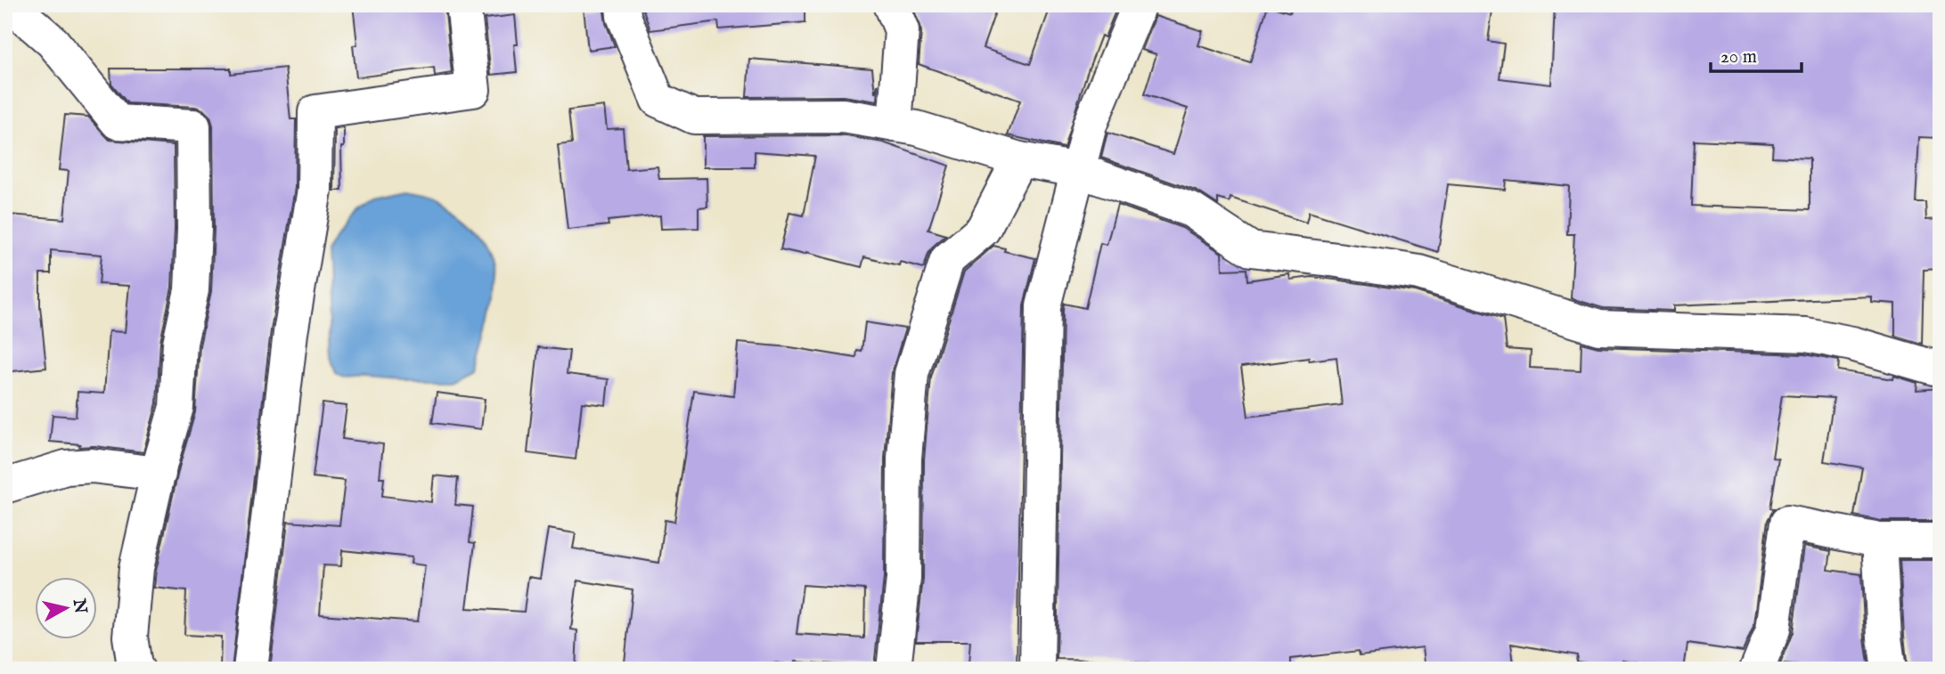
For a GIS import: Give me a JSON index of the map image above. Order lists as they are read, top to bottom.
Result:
{
  "scale_bar": "20 m",
  "north": "right"
}
